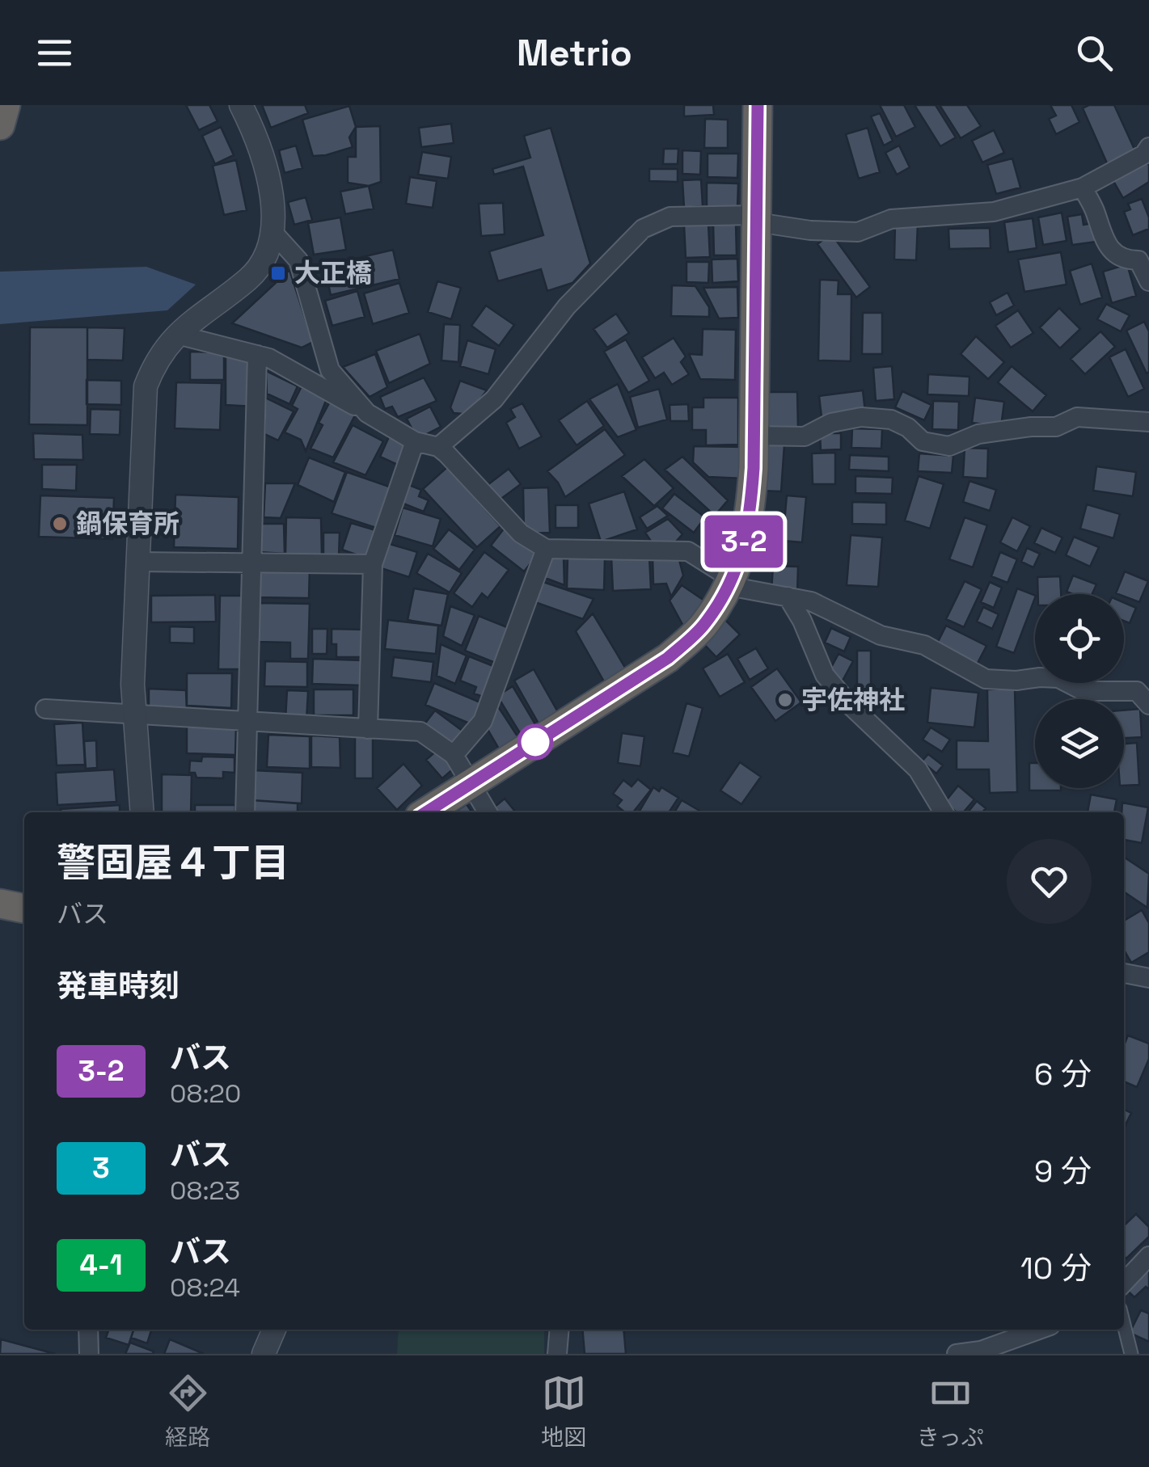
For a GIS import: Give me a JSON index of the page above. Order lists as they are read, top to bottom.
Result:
{
  "places": {
    "transit": ["大正橋"],
    "other": ["鍋保育所", "宇佐神社"]
  },
  "lines": ["bus line 3-2"],
  "page": {
    "header": "Metrio",
    "on_map": "3-2",
    "heading": [
      ["警固屋４丁目", "バス"],
      "発車時刻"
    ],
    "list": [
      {
        "mark": "3-2",
        "name": "バス",
        "note": "08:20",
        "value": "6 分"
      },
      {
        "mark": "3",
        "name": "バス",
        "note": "08:23",
        "value": "9 分"
      },
      {
        "mark": "4-1",
        "name": "バス",
        "note": "08:24",
        "value": "10 分"
      }
    ],
    "tabs": ["経路", "地図", "きっぷ"]
  }
}
